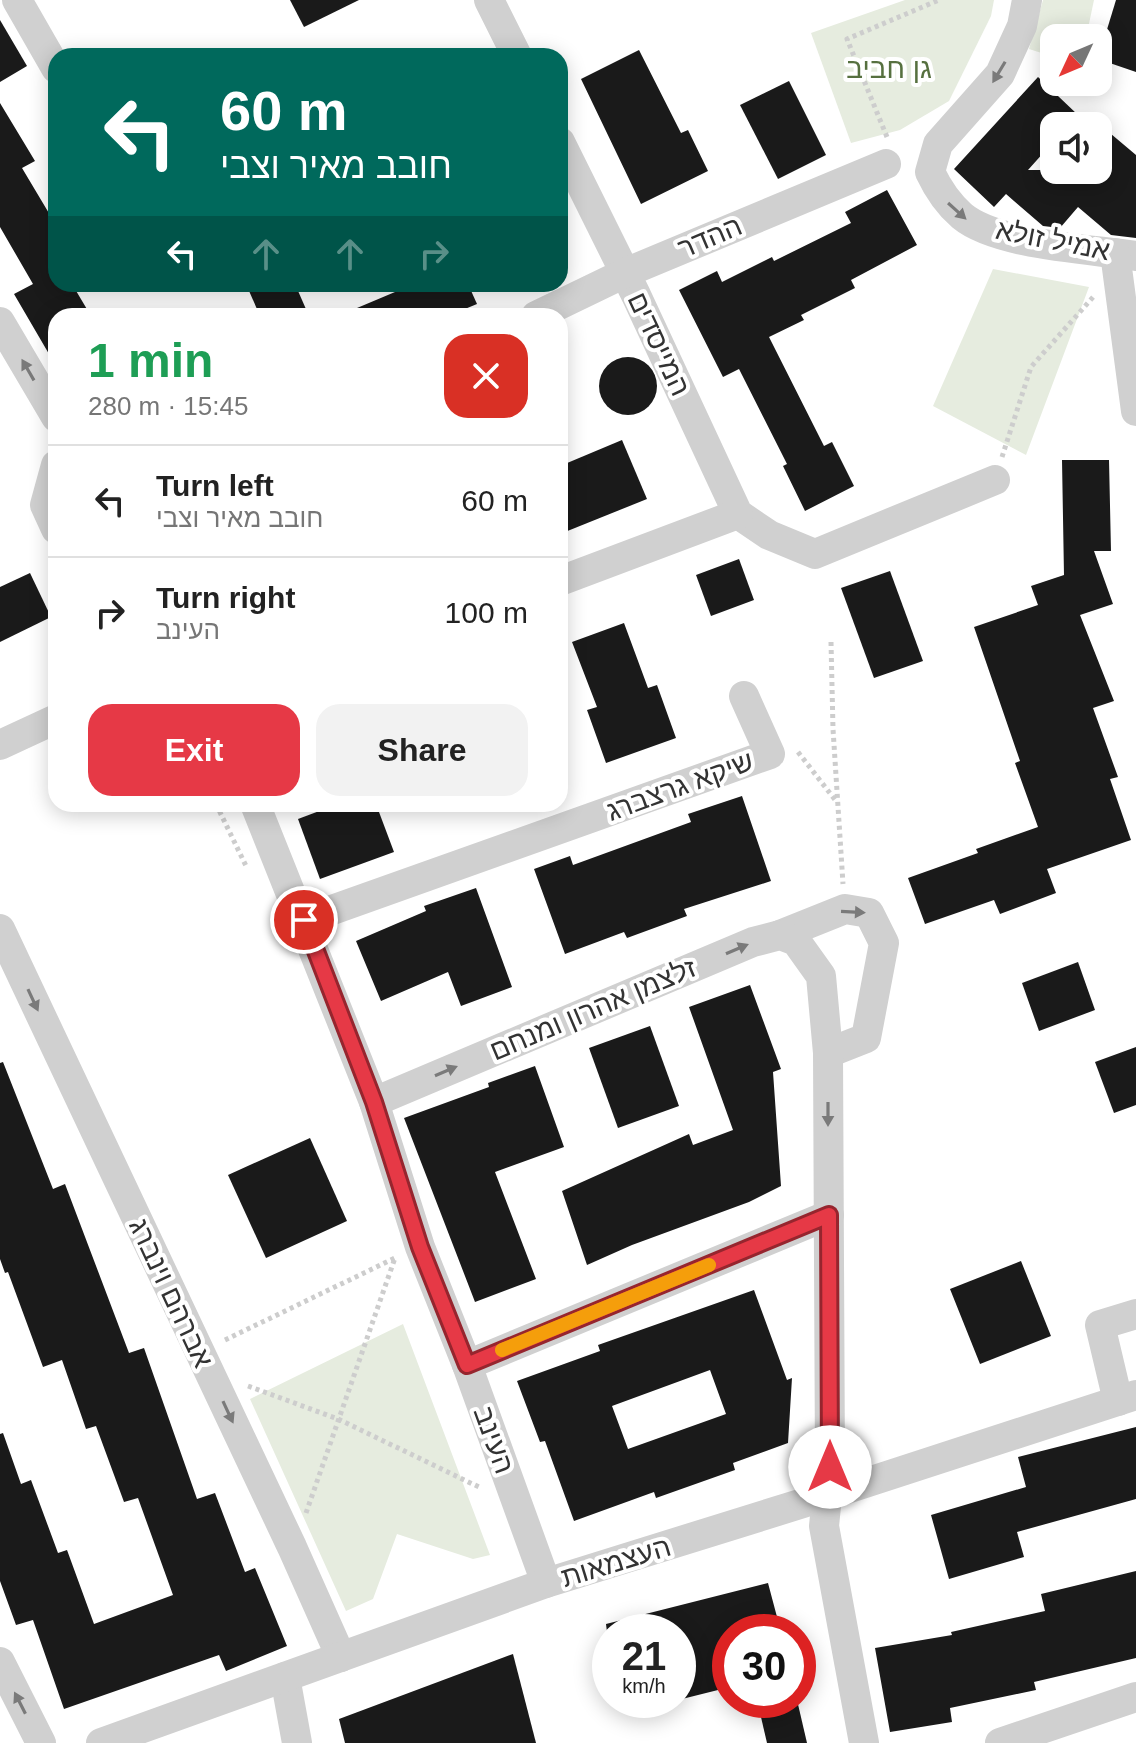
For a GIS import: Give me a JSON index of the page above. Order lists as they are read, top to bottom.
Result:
{
  "streets": {
    "street": [
      "ההדר",
      "אמיל זולא",
      "המייסדים",
      "שיקא גרצברג",
      "זלצמן אהרון ומנחם",
      "אברהם וינברג",
      "העינב",
      "העצמאות"
    ]
  },
  "crossings": [
    ["ההדר", "המייסדים"],
    ["שיקא גרצברג", "העינב"],
    ["זלצמן אהרון ומנחם", "העינב"],
    ["אברהם וינברג", "העצמאות"],
    ["העינב", "העצמאות"]
  ],
  "one_way": ["זלצמן אהרון ומנחם", "אברהם וינברג"],
  "parks": ["גן חביב"],
  "north": "bottom left",
  "page": {
    "turn": ["60 m", "חובב מאיר וצבי"],
    "heading": ["1 min", "280 m · 15:45"],
    "list": [
      {
        "name": "Turn left",
        "note": "חובב מאיר וצבי",
        "value": "60 m"
      },
      {
        "name": "Turn right",
        "note": "העינב",
        "value": "100 m"
      }
    ],
    "buttons": ["Exit", "Share"],
    "speed": "21 km/h",
    "limit": "30"
  }
}
